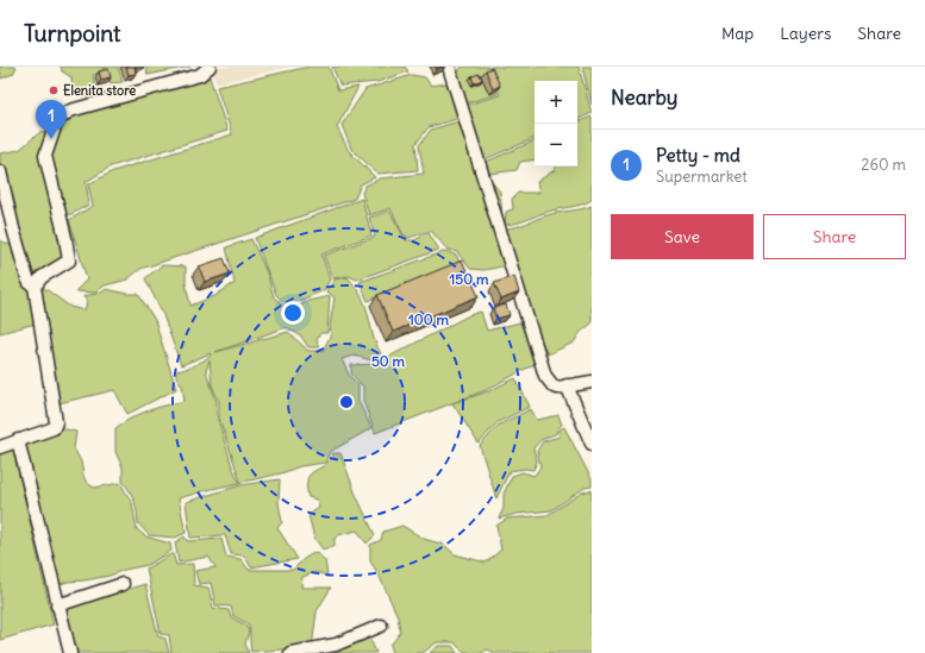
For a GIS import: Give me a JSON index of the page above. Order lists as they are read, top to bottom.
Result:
{
  "places": ["Elenita store"],
  "page": {
    "header": "Turnpoint",
    "nav": ["Map", "Layers", "Share"],
    "heading": "Nearby",
    "map_buttons": ["+", "−"],
    "pins": "1",
    "list": [
      {
        "mark": "1",
        "name": "Petty - md",
        "note": "Supermarket",
        "value": "260 m"
      }
    ],
    "buttons": ["Save", "Share"]
  },
  "rings": ["150 m", "100 m", "50 m"]
}
